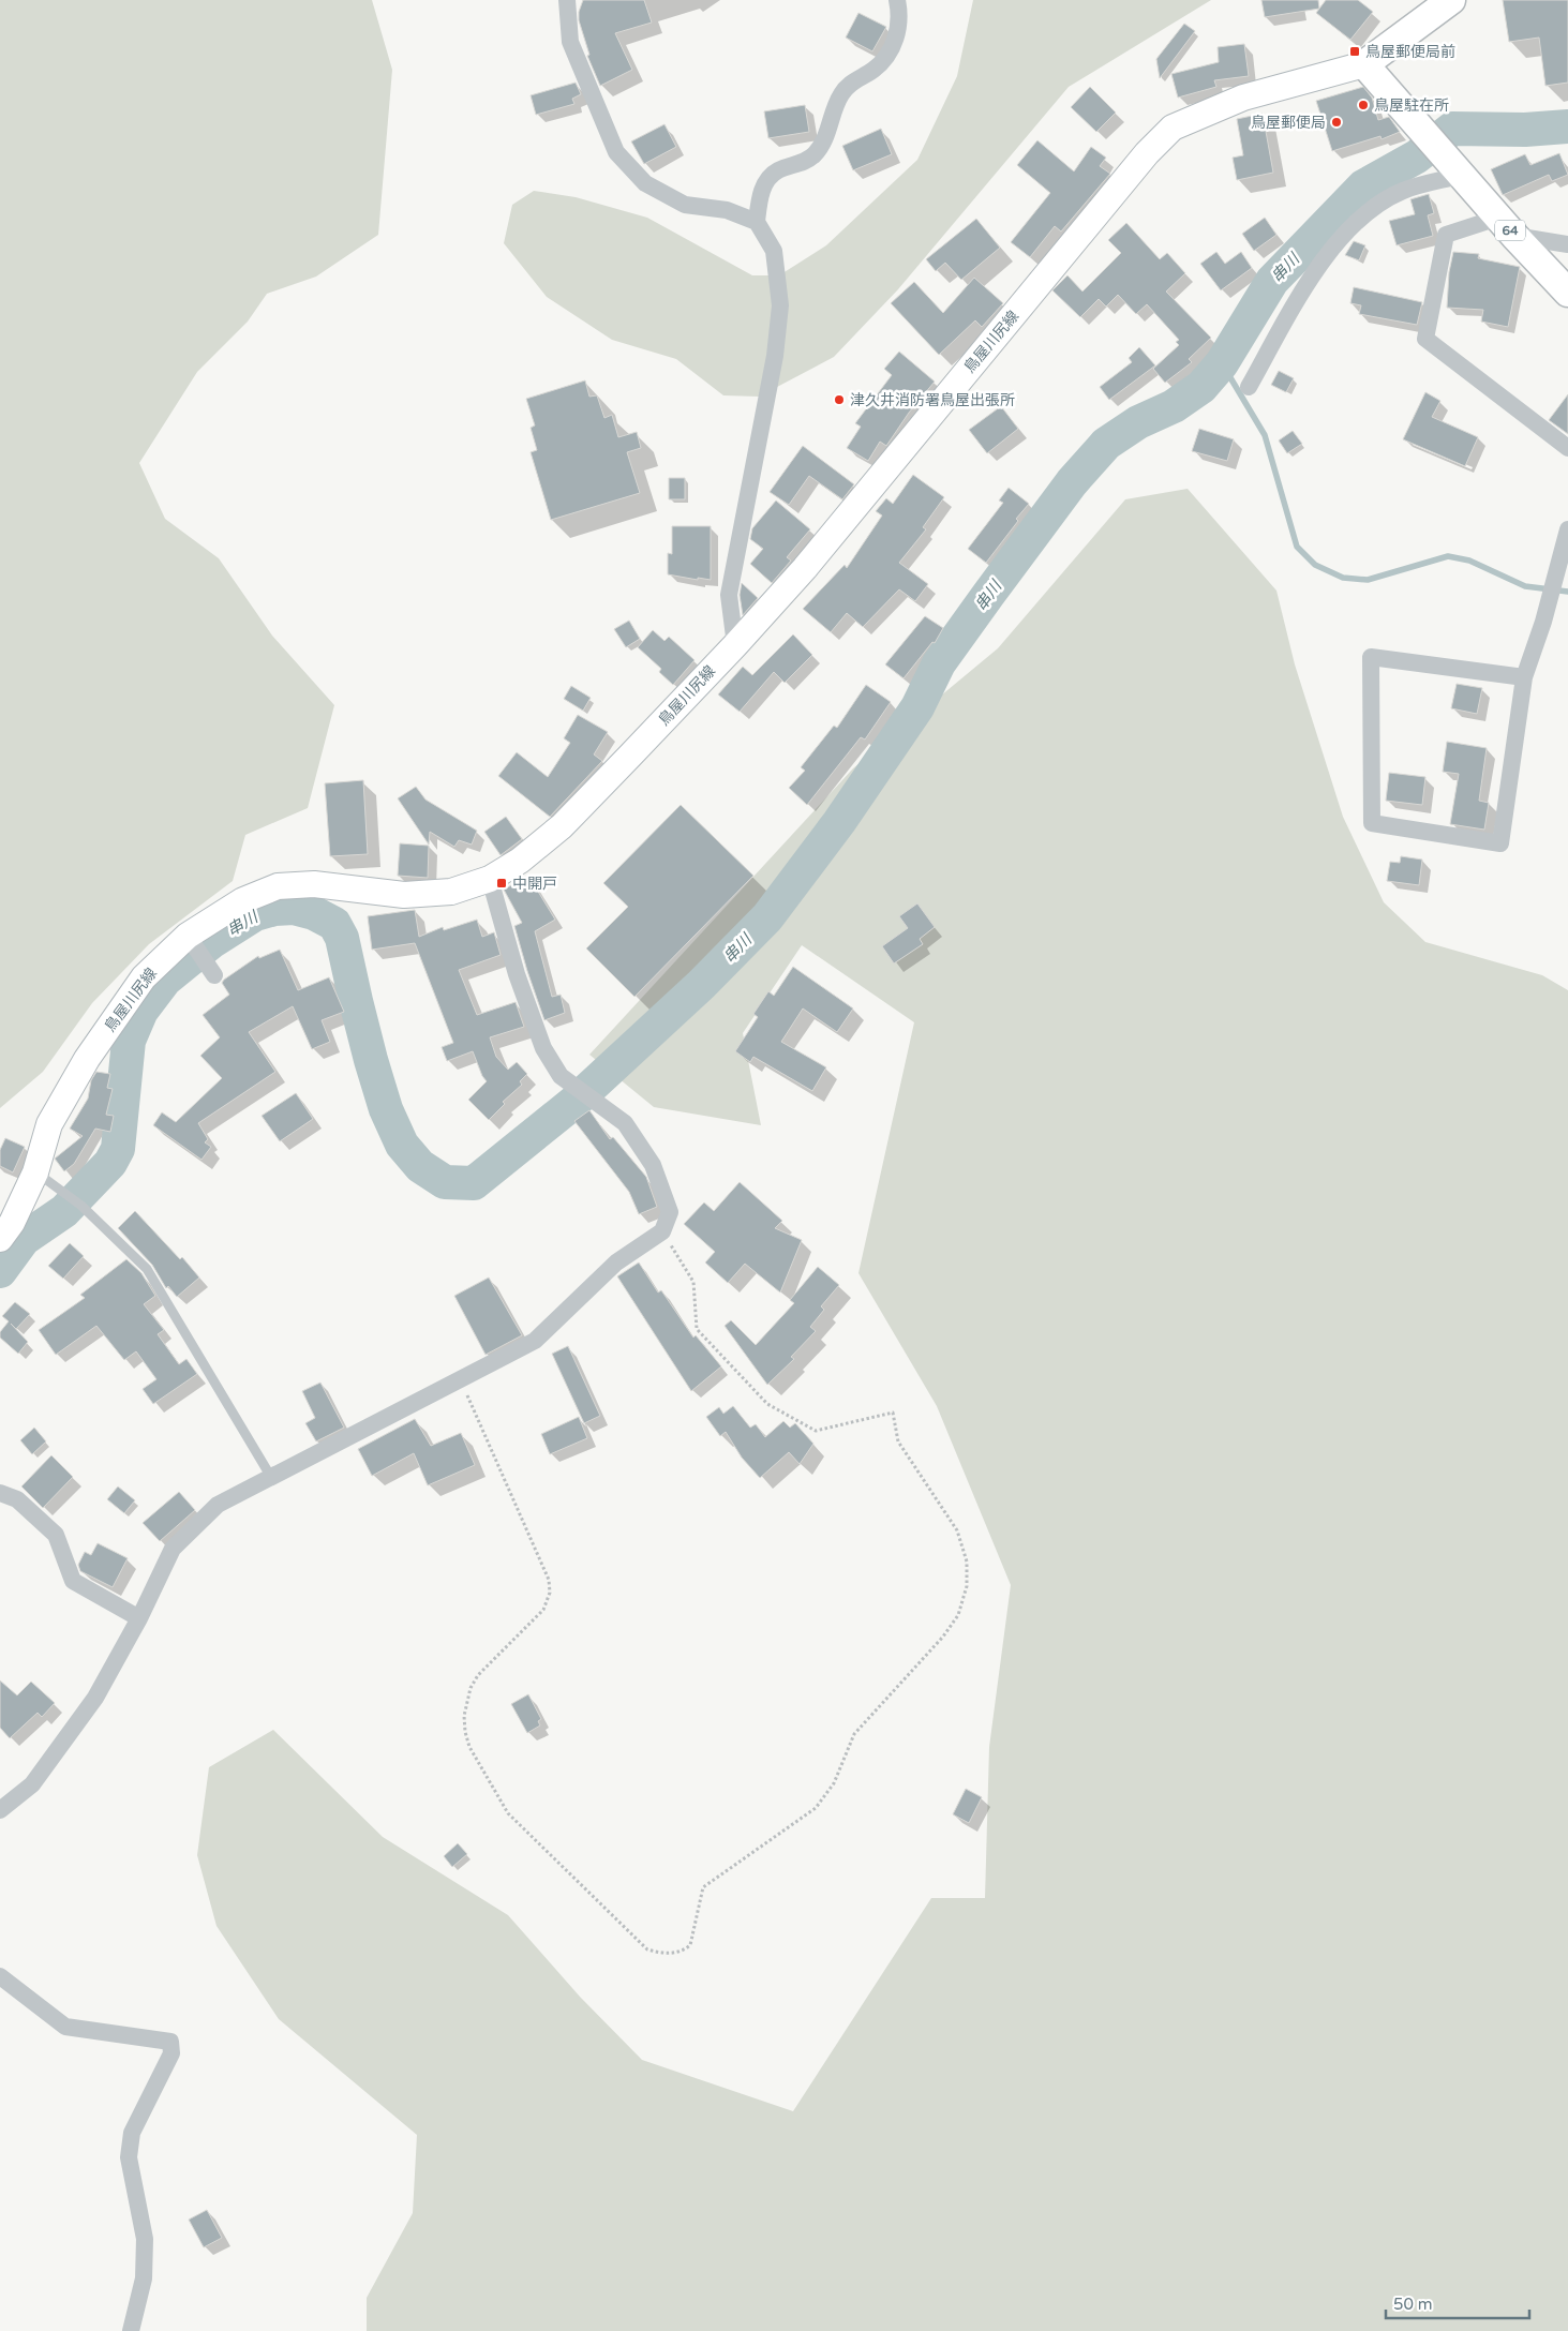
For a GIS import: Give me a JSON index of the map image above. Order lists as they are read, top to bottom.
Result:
{
  "streets": {
    "main road": ["64", "鳥屋川尻線"]
  },
  "crossings": [
    ["64", "鳥屋川尻線"]
  ],
  "water": ["串川"],
  "places": {
    "transit": ["鳥屋郵便局前", "中開戸"],
    "other": ["鳥屋駐在所", "鳥屋郵便局", "津久井消防署鳥屋出張所"]
  },
  "scale_bar": "50 m"
}
